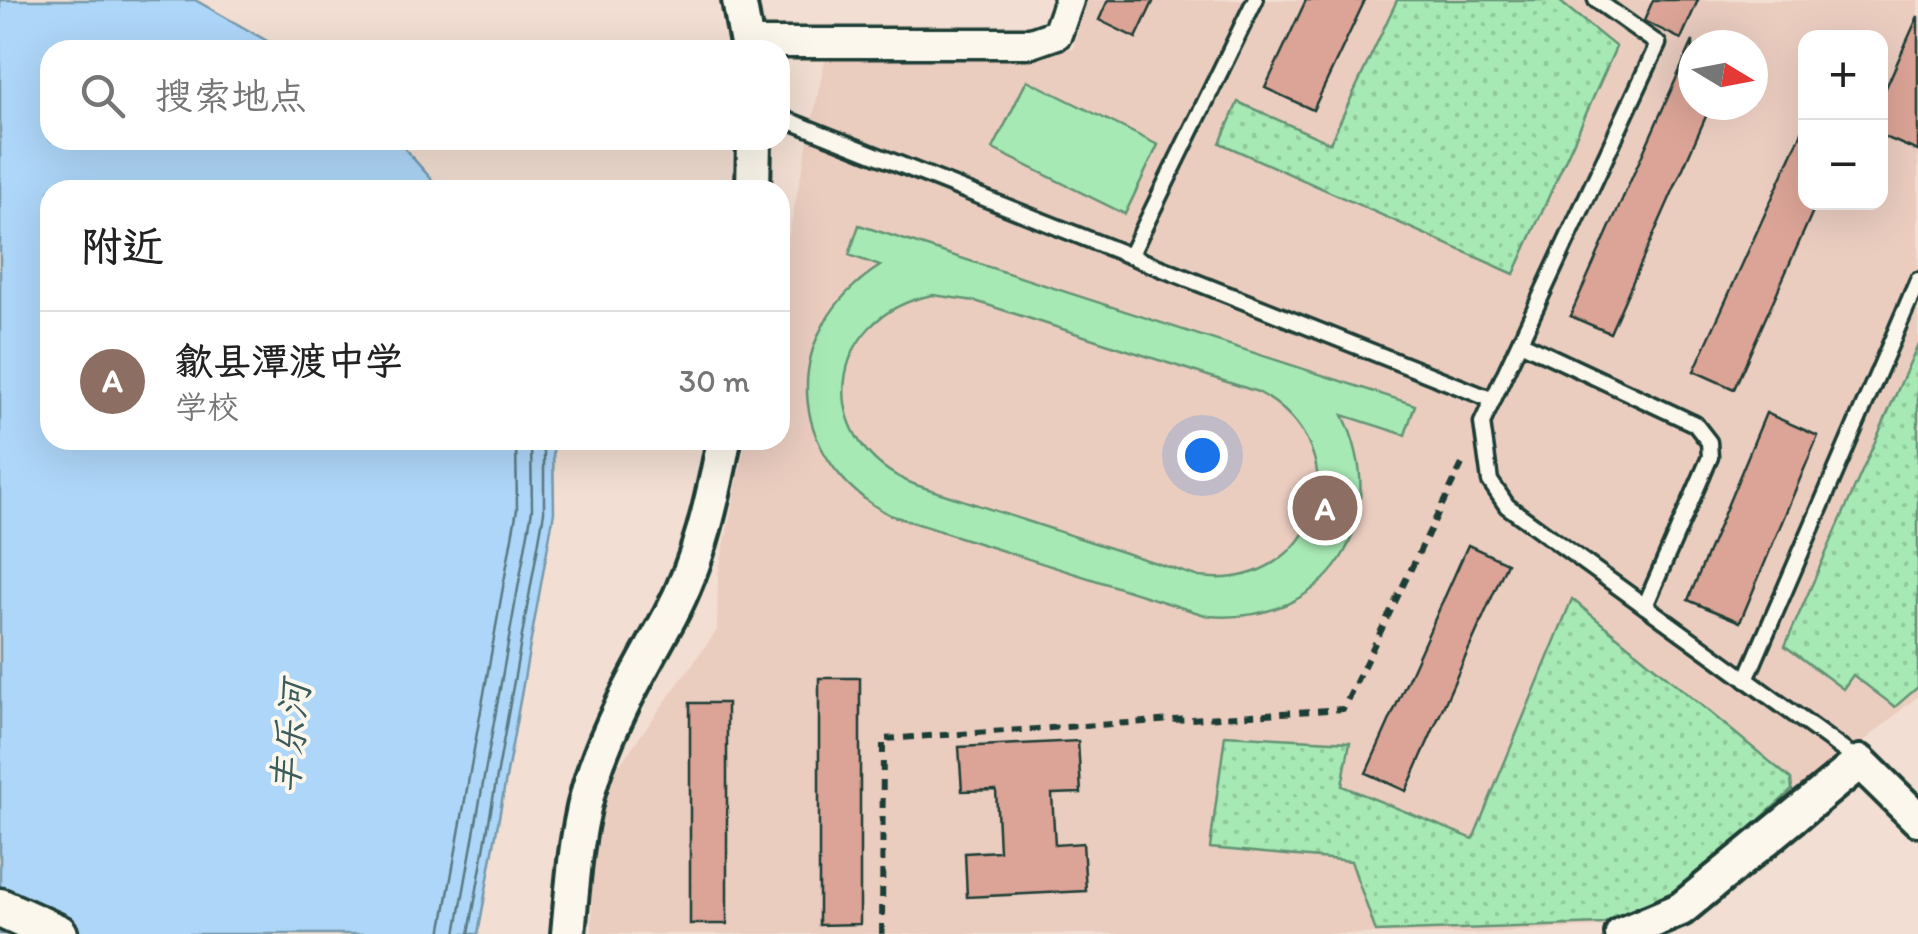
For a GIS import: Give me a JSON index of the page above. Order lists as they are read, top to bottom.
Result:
{
  "water": ["丰乐河"],
  "north": "right",
  "page": {
    "map_buttons": ["+", "−"],
    "search": "搜索地点",
    "heading": "附近",
    "list": [
      {
        "mark": "A",
        "name": "歙县潭渡中学",
        "note": "学校",
        "value": "30 m"
      }
    ],
    "pins": "A"
  }
}
